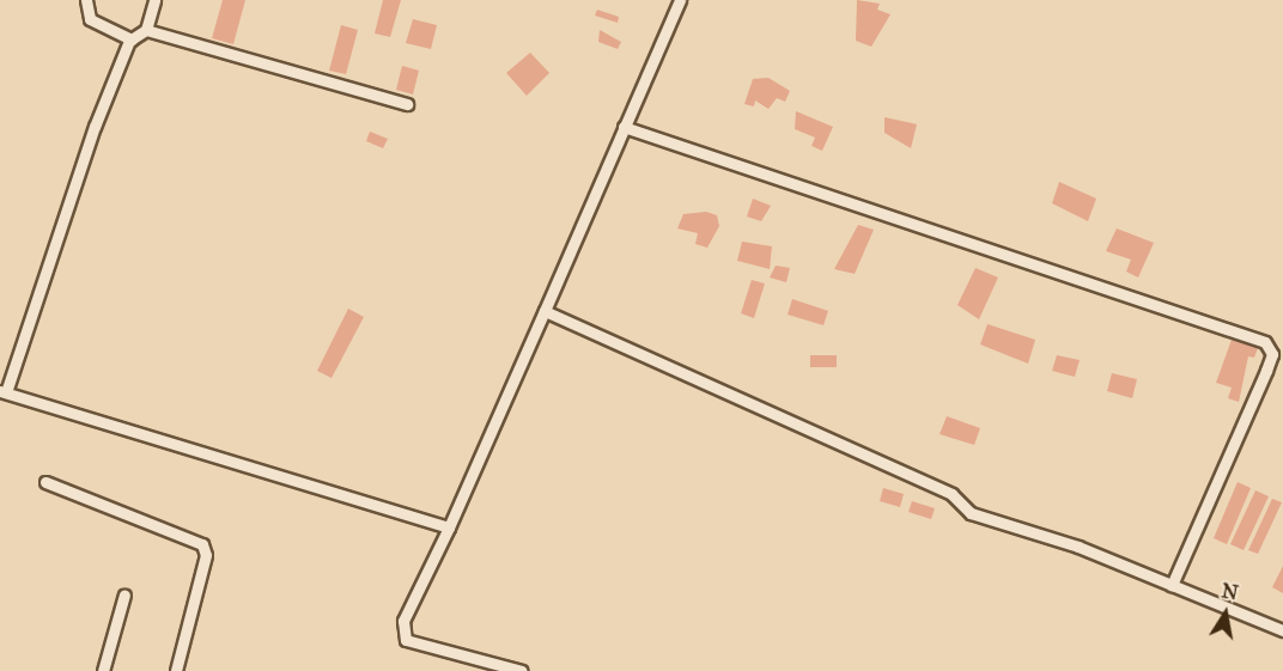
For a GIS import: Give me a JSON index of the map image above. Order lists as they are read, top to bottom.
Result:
{
  "north": "top"
}
